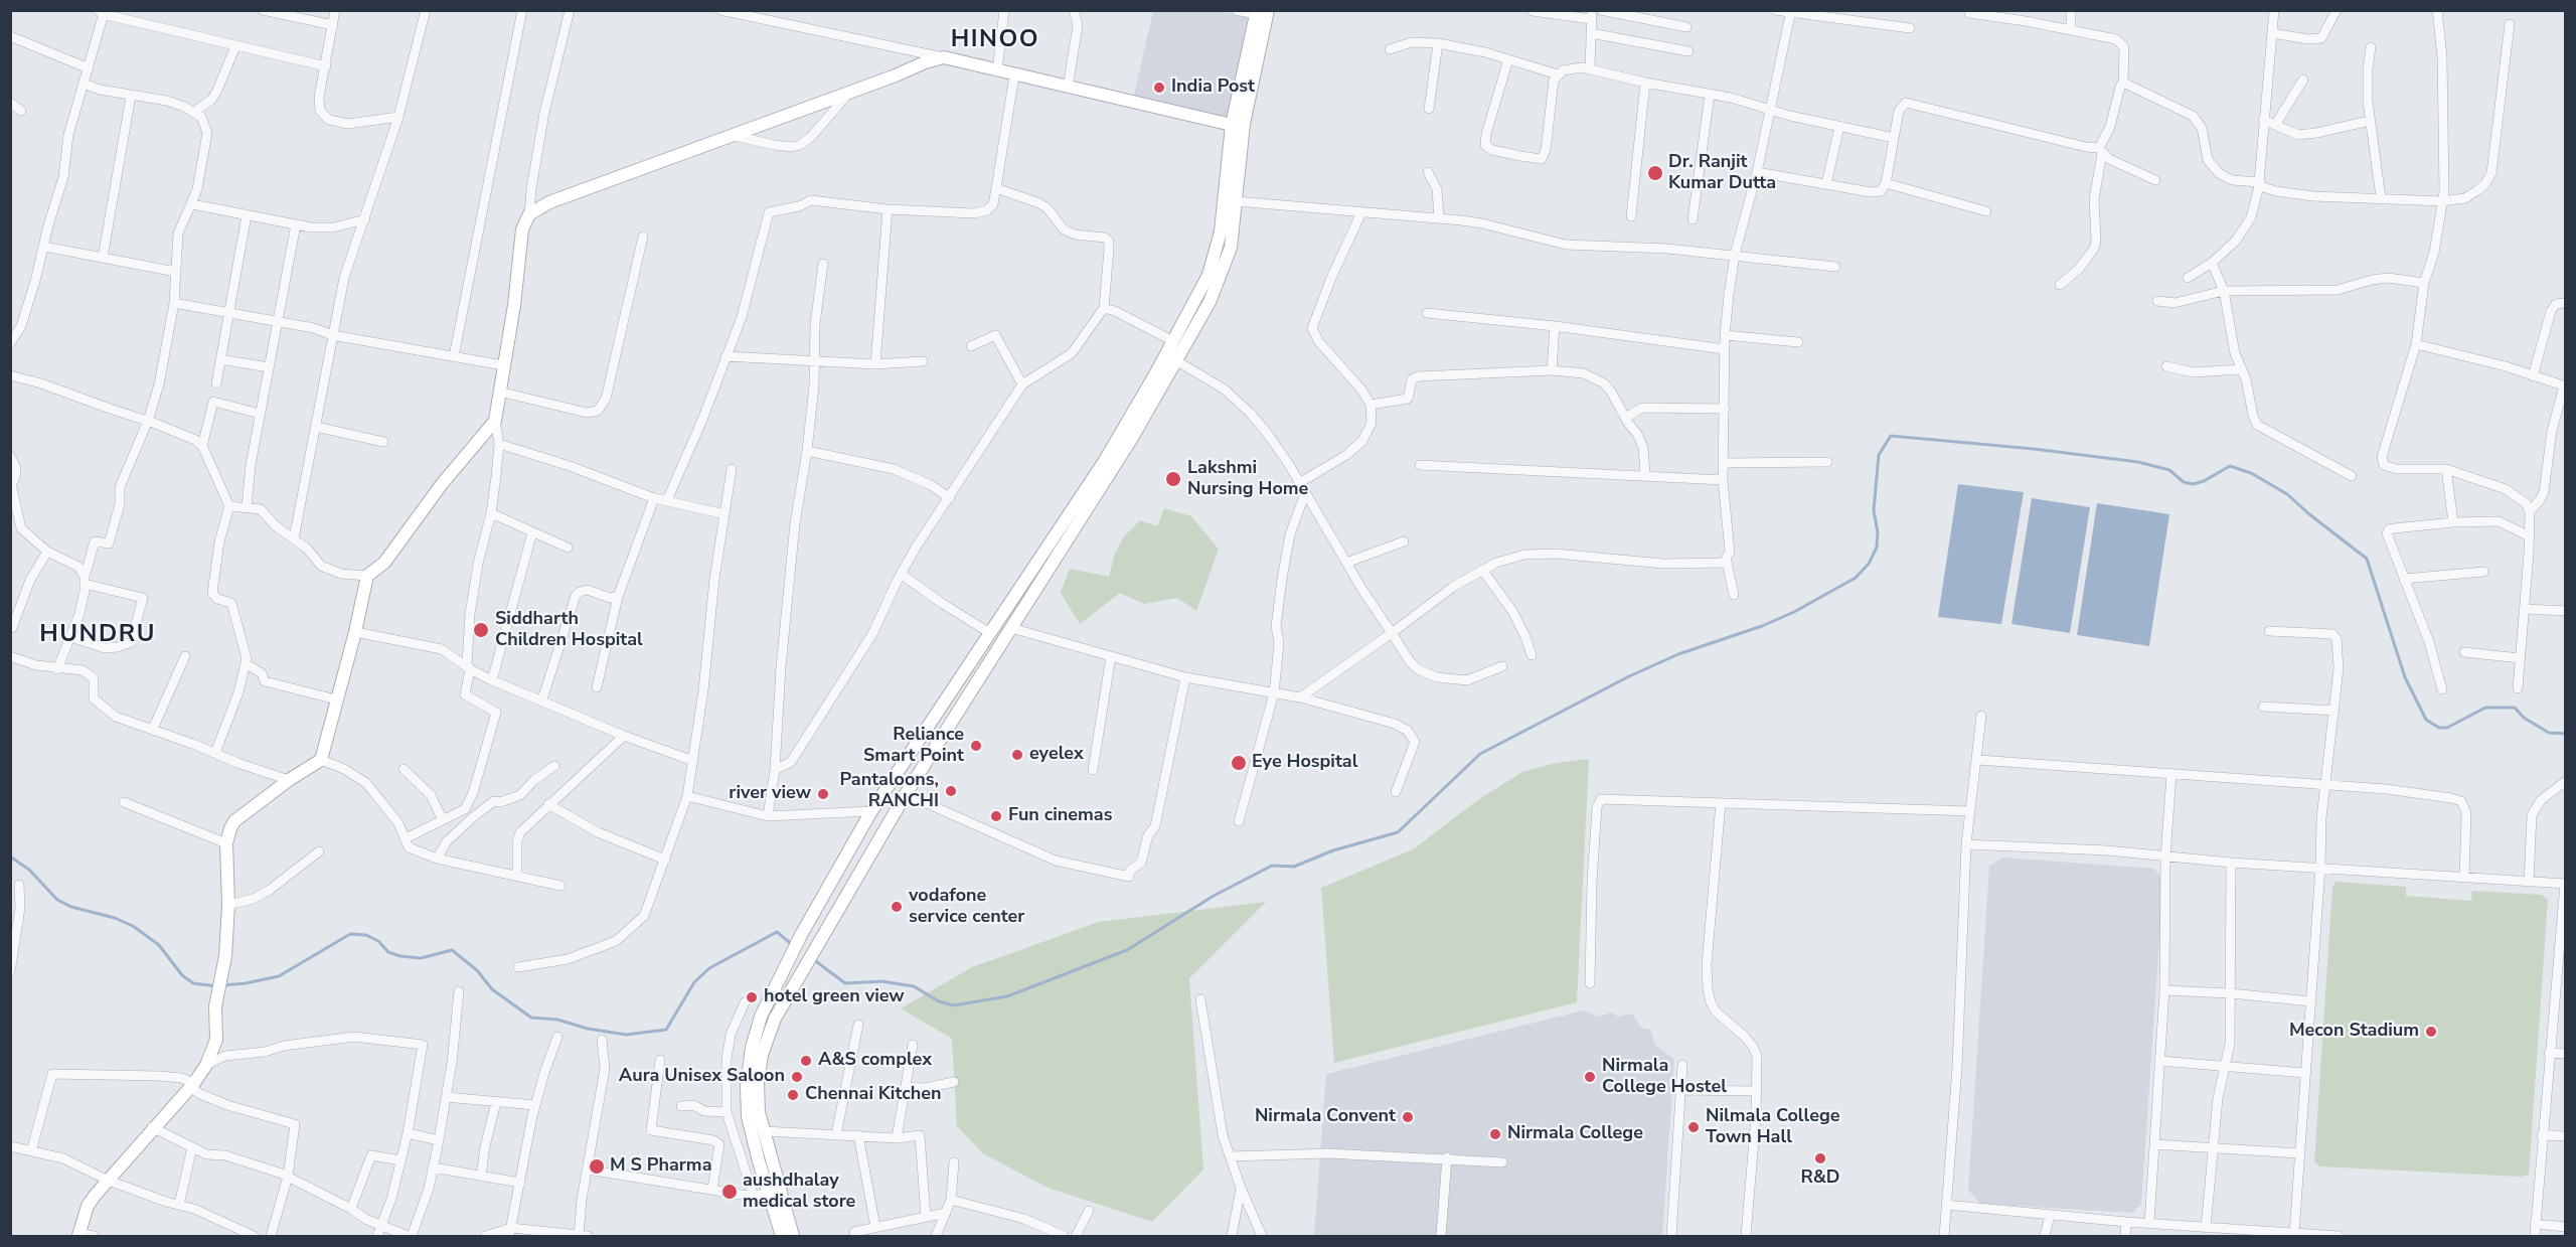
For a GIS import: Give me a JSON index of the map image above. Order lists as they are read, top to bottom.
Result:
{
  "districts": ["HINOO", "HUNDRU"],
  "places": [
    "India Post",
    "Dr. Ranjit Kumar Dutta",
    "Lakshmi Nursing Home",
    "Siddharth Children Hospital",
    "Reliance Smart Point",
    "eyelex",
    "Eye Hospital",
    "Pantaloons, RANCHI",
    "river view",
    "Fun cinemas",
    "vodafone service center",
    "hotel green view",
    "Mecon Stadium",
    "A&S complex",
    "Aura Unisex Saloon",
    "Nirmala College Hostel",
    "Chennai Kitchen",
    "Nirmala Convent",
    "Nilmala College Town Hall",
    "Nirmala College",
    "R&D",
    "M S Pharma",
    "aushdhalay medical store"
  ]
}
